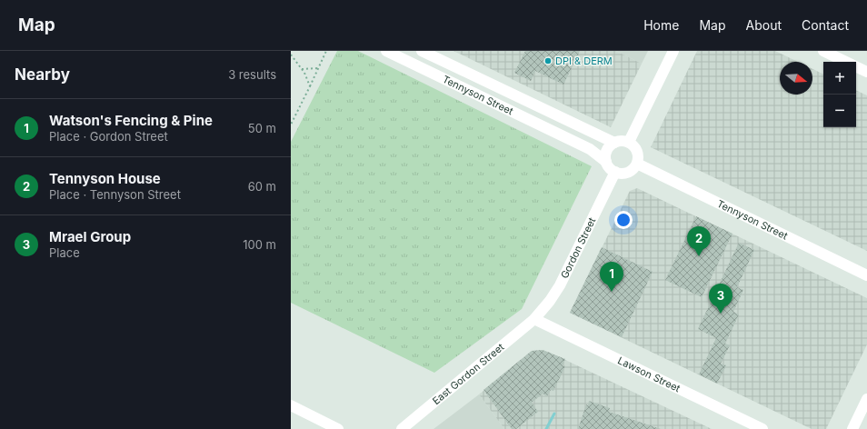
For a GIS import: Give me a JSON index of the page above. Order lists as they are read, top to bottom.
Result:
{
  "streets": {
    "street": [
      "Tennyson Street",
      "Gordon Street",
      "East Gordon Street",
      "Lawson Street"
    ]
  },
  "crossings": [
    ["Tennyson Street", "Gordon Street"],
    ["Gordon Street", "East Gordon Street"],
    ["Gordon Street", "Lawson Street"],
    ["East Gordon Street", "Lawson Street"]
  ],
  "places": ["DPI & DERM"],
  "north": "right",
  "page": {
    "header": "Map",
    "nav": [
      "Home",
      "Map",
      "About",
      "Contact"
    ],
    "heading": ["Nearby", "3 results"],
    "map_buttons": ["+", "−"],
    "list": [
      {
        "mark": "1",
        "name": "Watson's Fencing & Pine",
        "note": "Place · Gordon Street",
        "value": "50 m"
      },
      {
        "mark": "2",
        "name": "Tennyson House",
        "note": "Place · Tennyson Street",
        "value": "60 m"
      },
      {
        "mark": "3",
        "name": "Mrael Group",
        "note": "Place",
        "value": "100 m"
      }
    ],
    "pins": ["2", "1", "3"]
  }
}
